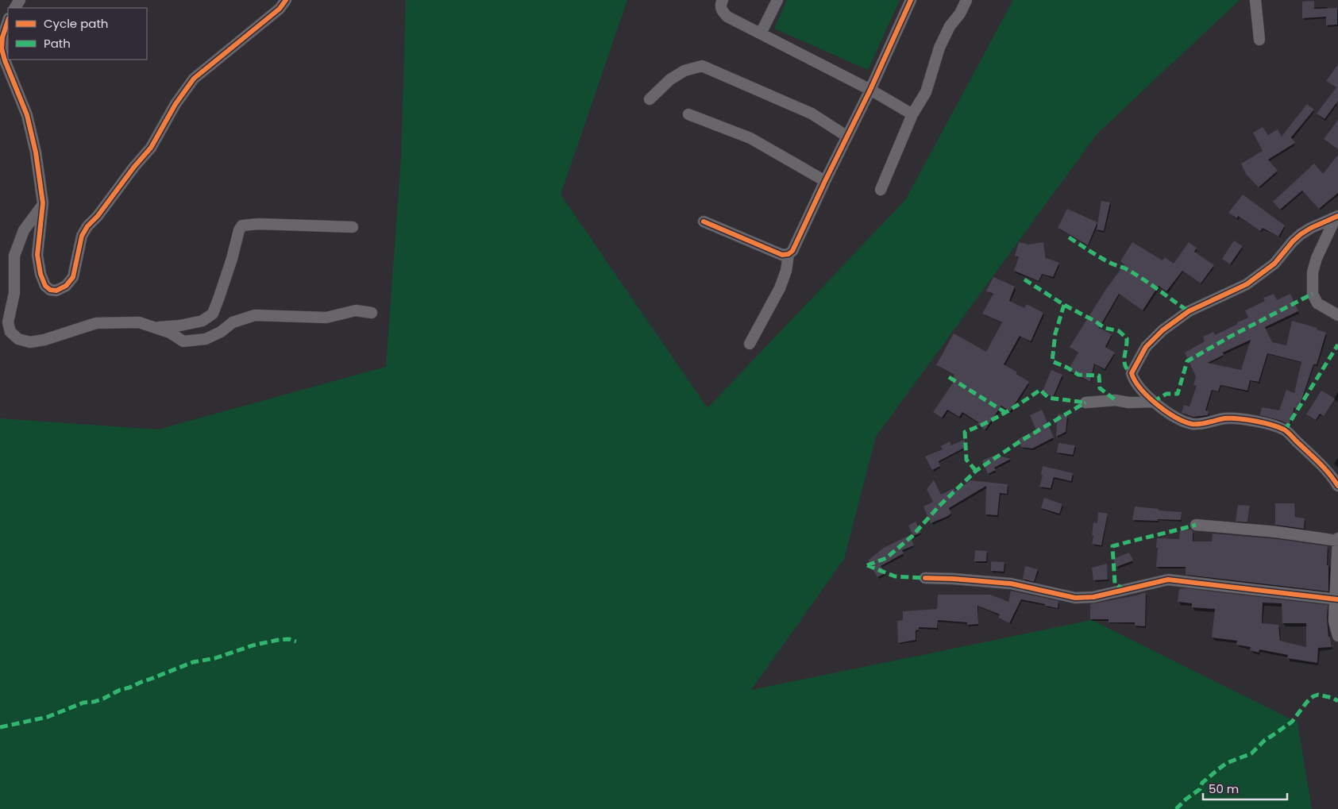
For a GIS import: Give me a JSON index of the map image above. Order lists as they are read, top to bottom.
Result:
{
  "legend": ["Cycle path", "Path"],
  "scale_bar": "50 m"
}
